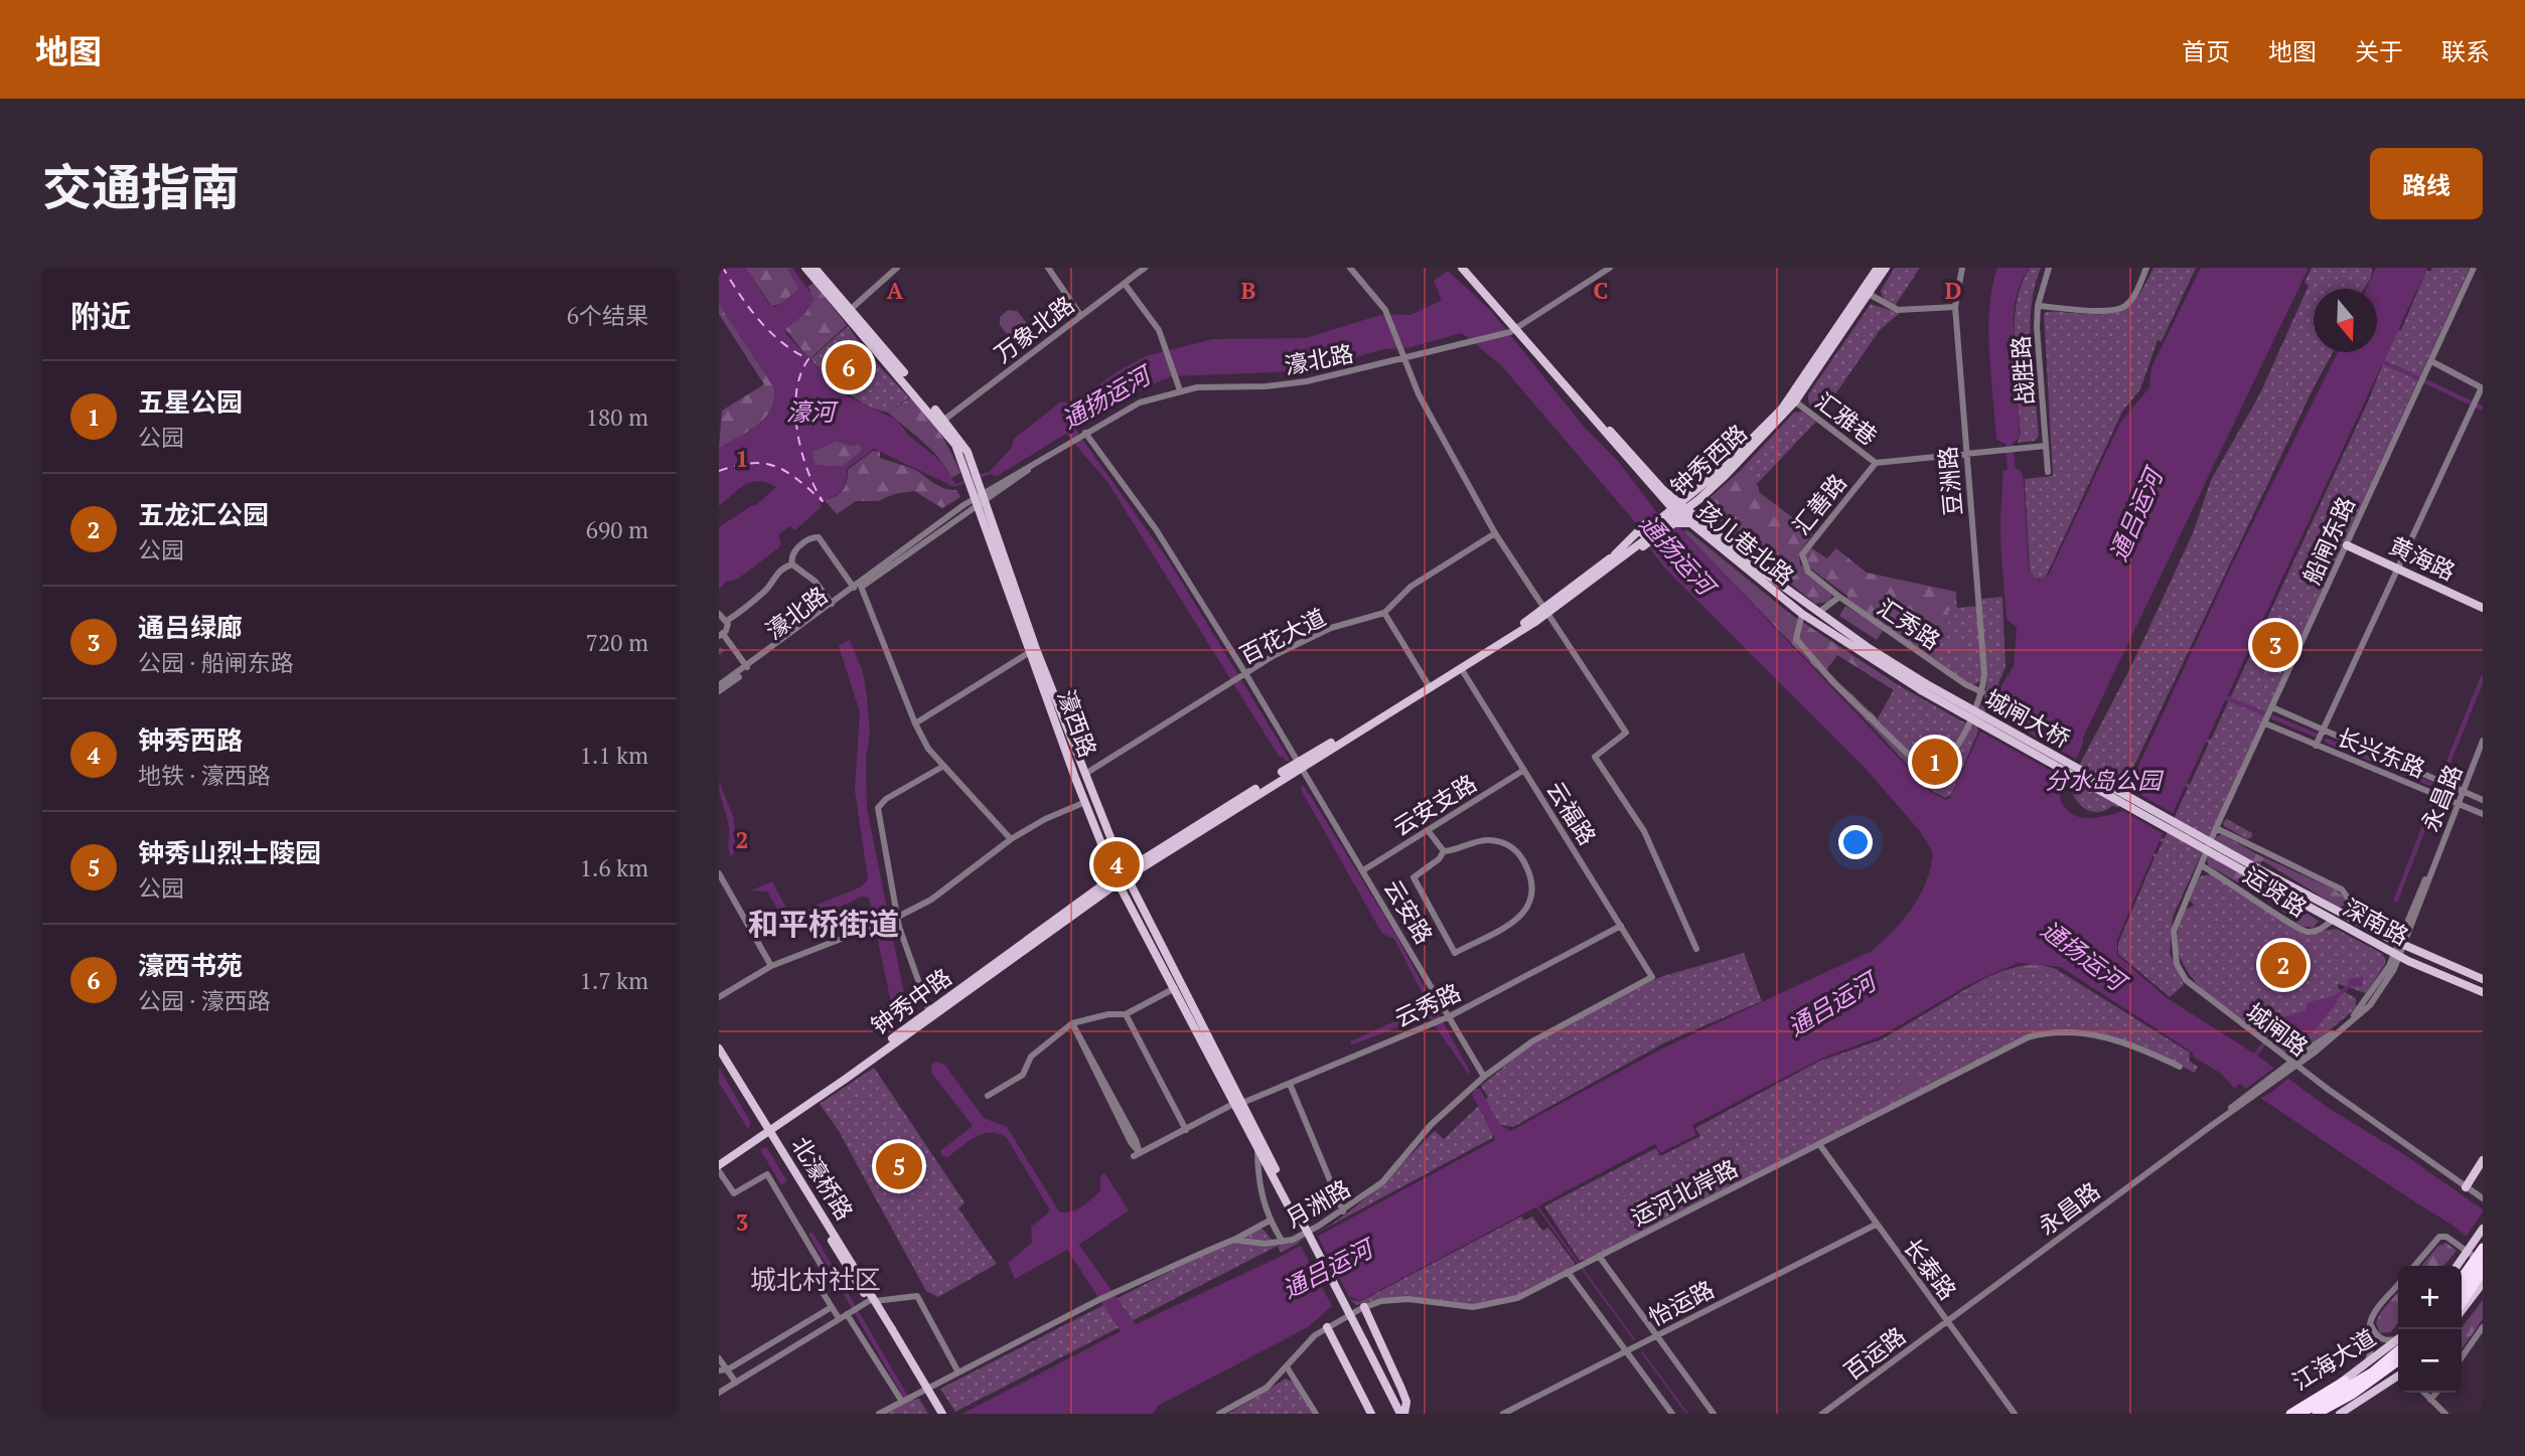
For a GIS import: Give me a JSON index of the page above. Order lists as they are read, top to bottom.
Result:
{
  "streets": {
    "main road": [
      "钟秀西路",
      "孩儿巷北路",
      "黄海路",
      "城闸大桥",
      "濠西路",
      "深南路",
      "钟秀中路",
      "北濠桥路",
      "江海大道"
    ],
    "street": [
      "万象北路",
      "濠北路",
      "战胜路",
      "汇雅巷",
      "豆洲路",
      "汇善路",
      "船闸东路",
      "汇秀路",
      "百花大道",
      "长兴东路",
      "永昌路",
      "云安支路",
      "云福路",
      "运贤路",
      "云安路",
      "云秀路",
      "城闸路",
      "运河北岸路",
      "月洲路",
      "长泰路",
      "怡运路",
      "百运路"
    ]
  },
  "crossings": [
    ["万象北路", "濠西路"],
    ["濠北路", "孩儿巷北路"],
    ["濠北路", "濠西路"],
    ["濠北路", "云安路"],
    ["战胜路", "汇雅巷"],
    ["汇雅巷", "钟秀西路"],
    ["汇雅巷", "豆洲路"],
    ["汇雅巷", "汇善路"],
    ["钟秀西路", "孩儿巷北路"],
    ["钟秀西路", "濠西路"],
    ["钟秀西路", "云福路"],
    ["钟秀西路", "云安路"],
    ["钟秀西路", "钟秀中路"],
    ["豆洲路", "汇秀路"],
    ["汇善路", "汇秀路"],
    ["船闸东路", "黄海路"],
    ["船闸东路", "长兴东路"],
    ["船闸东路", "城闸路"],
    ["孩儿巷北路", "城闸大桥"],
    ["百花大道", "濠西路"],
    ["百花大道", "云安路"],
    ["城闸大桥", "深南路"],
    ["濠西路", "钟秀中路"],
    ["濠西路", "云秀路"],
    ["长兴东路", "永昌路"],
    ["永昌路", "深南路"],
    ["永昌路", "长泰路"],
    ["永昌路", "百运路"],
    ["云安支路", "云福路"],
    ["云安支路", "云安路"],
    ["云福路", "云秀路"],
    ["云福路", "月洲路"],
    ["运贤路", "深南路"],
    ["运贤路", "城闸路"],
    ["云安路", "云秀路"],
    ["云安路", "月洲路"],
    ["钟秀中路", "北濠桥路"],
    ["运河北岸路", "长泰路"],
    ["长泰路", "怡运路"],
    ["长泰路", "百运路"]
  ],
  "districts": ["和平桥街道", "城北村社区"],
  "water": ["通扬运河", "濠河", "通吕运河"],
  "parks": ["分水岛公园"],
  "north": "bottom",
  "page": {
    "header": "地图",
    "nav": [
      "首页",
      "地图",
      "关于",
      "联系"
    ],
    "title": "交通指南",
    "buttons": "路线",
    "heading": ["附近", "6个结果"],
    "pins": [
      "6",
      "3",
      "1",
      "4",
      "2",
      "5"
    ],
    "list": [
      {
        "mark": "1",
        "name": "五星公园",
        "note": "公园",
        "value": "180 m"
      },
      {
        "mark": "2",
        "name": "五龙汇公园",
        "note": "公园",
        "value": "690 m"
      },
      {
        "mark": "3",
        "name": "通吕绿廊",
        "note": "公园 · 船闸东路",
        "value": "720 m"
      },
      {
        "mark": "4",
        "name": "钟秀西路",
        "note": "地铁 · 濠西路",
        "value": "1.1 km"
      },
      {
        "mark": "5",
        "name": "钟秀山烈士陵园",
        "note": "公园",
        "value": "1.6 km"
      },
      {
        "mark": "6",
        "name": "濠西书苑",
        "note": "公园 · 濠西路",
        "value": "1.7 km"
      }
    ],
    "map_buttons": ["+", "−"]
  },
  "grid": {
    "columns": [
      "A",
      "B",
      "C",
      "D"
    ],
    "rows": ["1", "2", "3"]
  }
}
